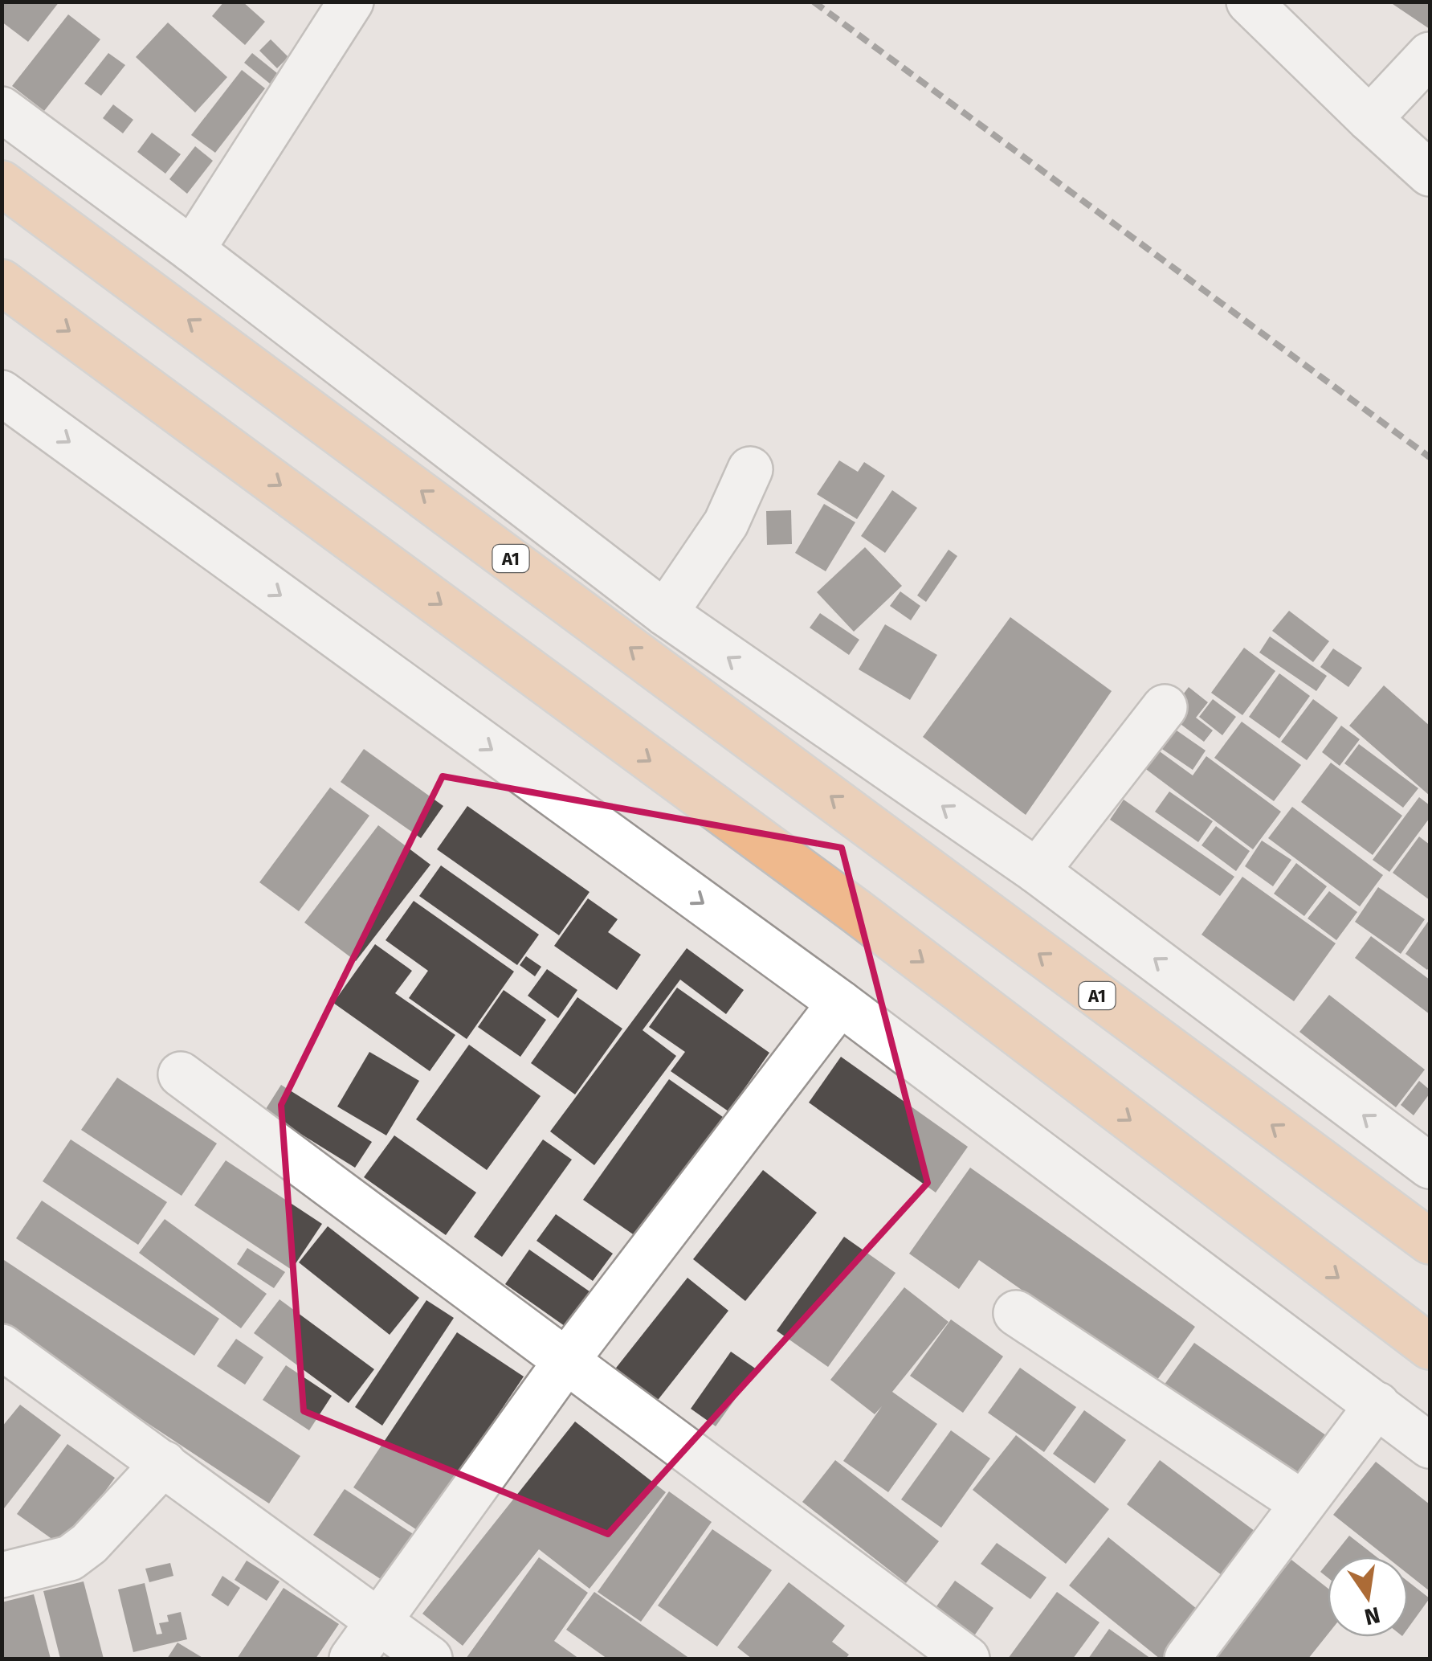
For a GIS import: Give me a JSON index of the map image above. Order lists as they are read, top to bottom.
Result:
{
  "streets": {
    "main road": ["A1"]
  },
  "north": "bottom"
}
